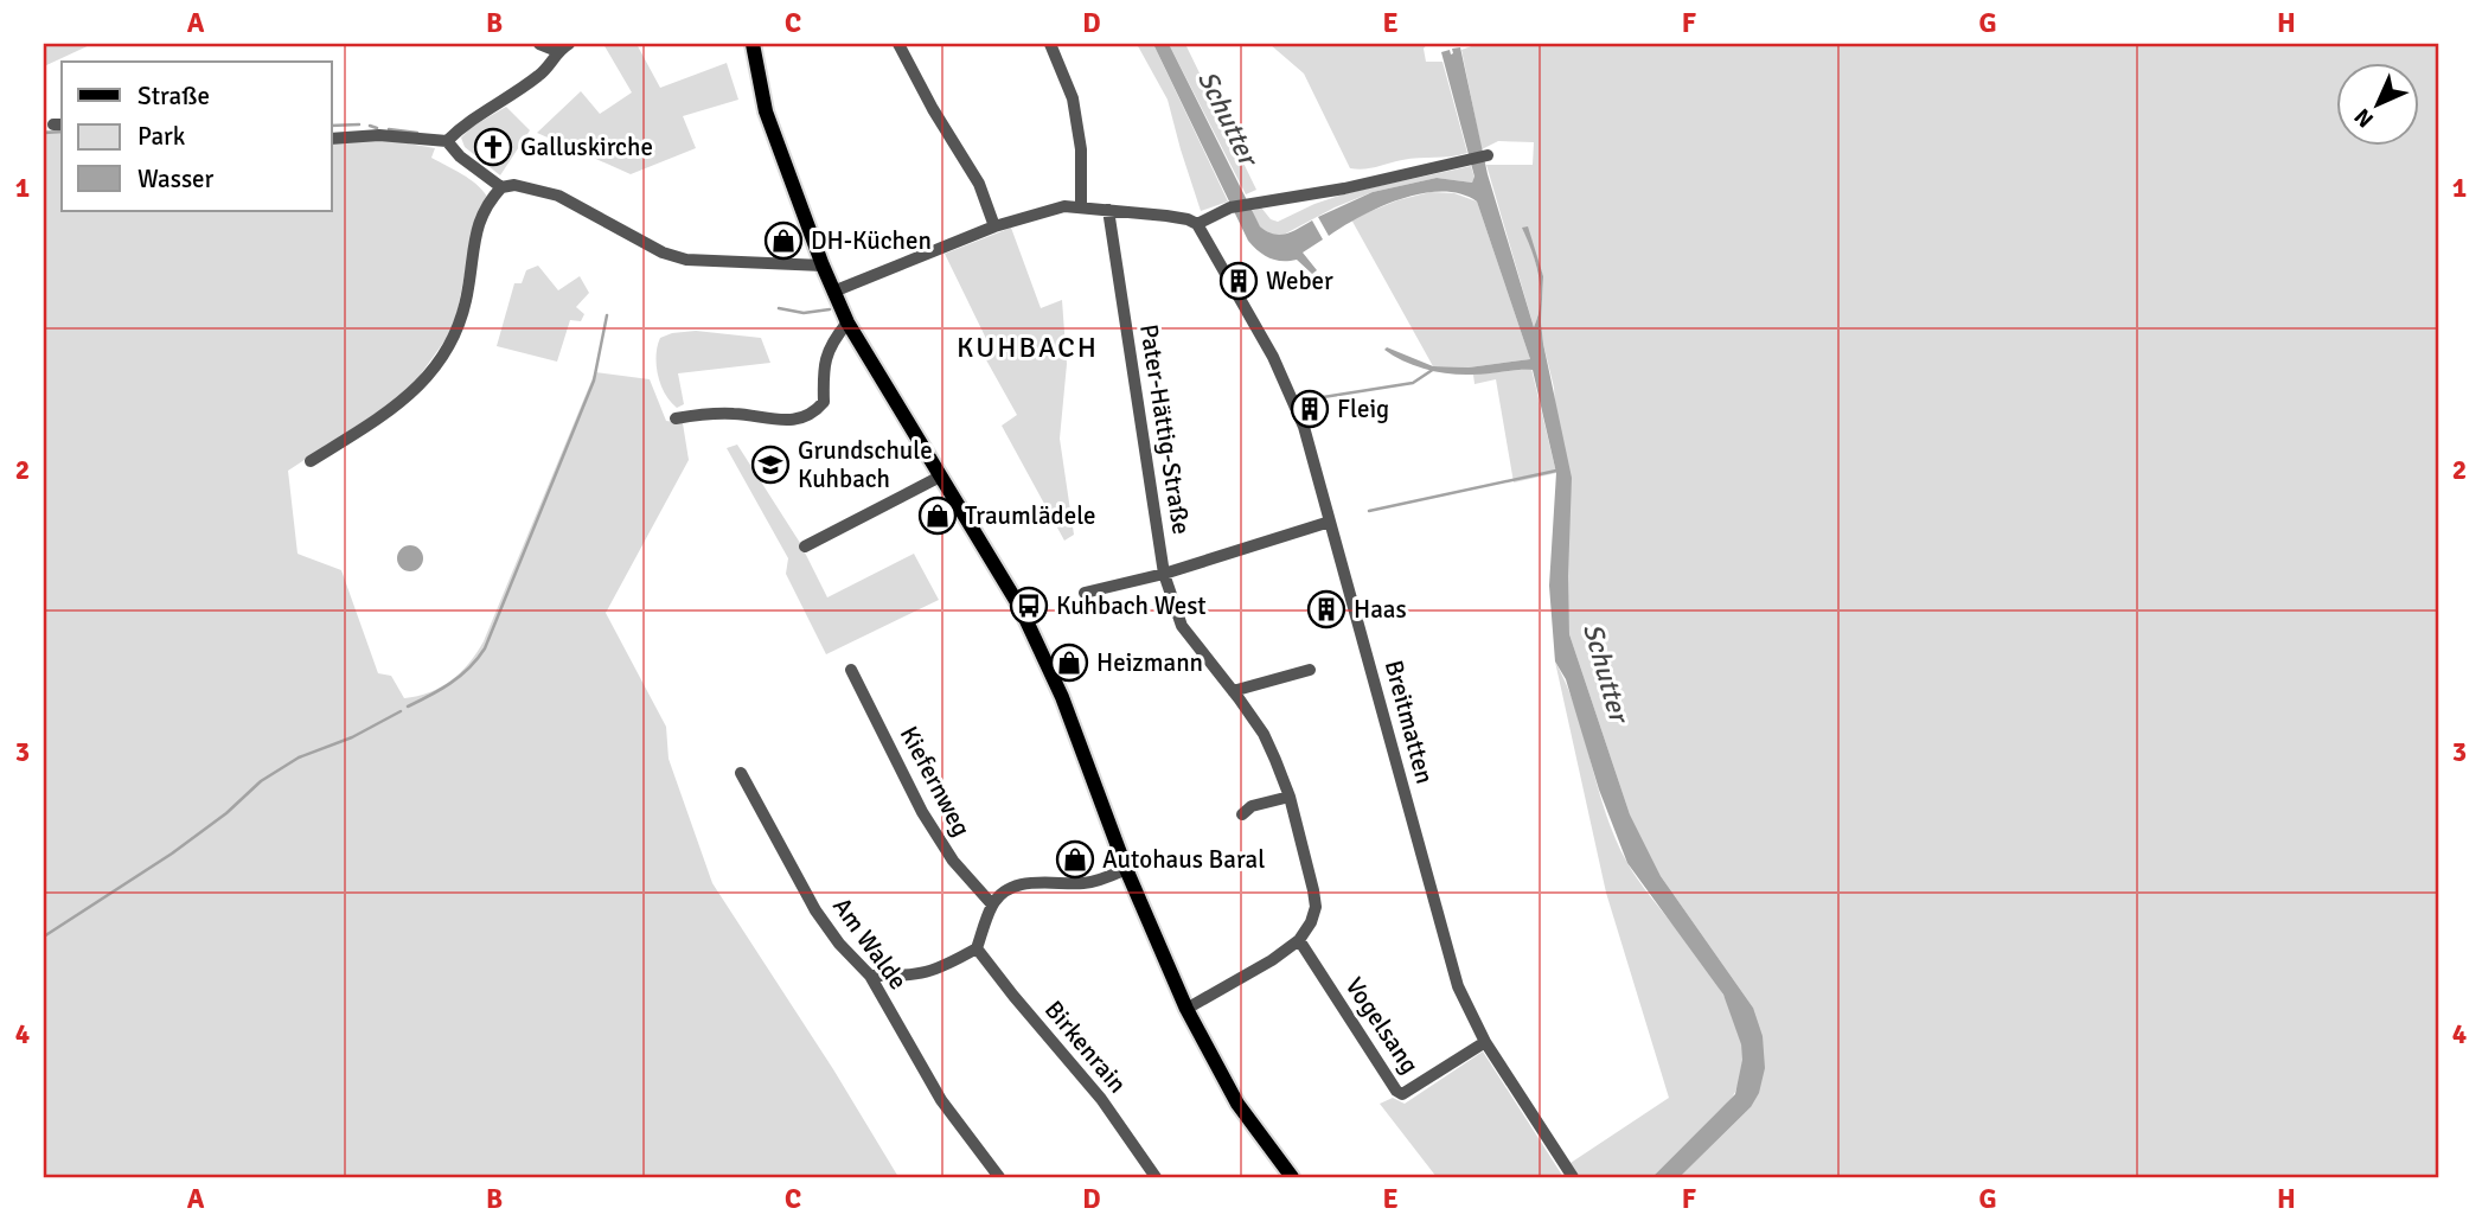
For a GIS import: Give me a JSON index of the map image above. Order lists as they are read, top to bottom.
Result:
{
  "streets": {
    "street": [
      "Pater-Hättig-Straße",
      "Breitmatten",
      "Kiefernweg",
      "Am Walde",
      "Vogelsang",
      "Birkenrain"
    ]
  },
  "crossings": [
    ["Pater-Hättig-Straße", "Vogelsang"],
    ["Breitmatten", "Vogelsang"]
  ],
  "districts": ["KUHBACH"],
  "water": ["Schutter"],
  "places": {
    "church": ["Galluskirche"],
    "shop": [
      "DH-Küchen",
      "Traumlädele",
      "Heizmann",
      "Autohaus Baral"
    ],
    "building": ["Weber", "Fleig", "Haas"],
    "school or university": ["Grundschule Kuhbach"],
    "bus stop": ["Kuhbach West"]
  },
  "legend": ["Straße", "Park", "Wasser"],
  "north": "bottom left",
  "grid": {
    "columns": [
      "A",
      "B",
      "C",
      "D",
      "E",
      "F",
      "G",
      "H"
    ],
    "rows": [
      "1",
      "2",
      "3",
      "4"
    ]
  }
}
